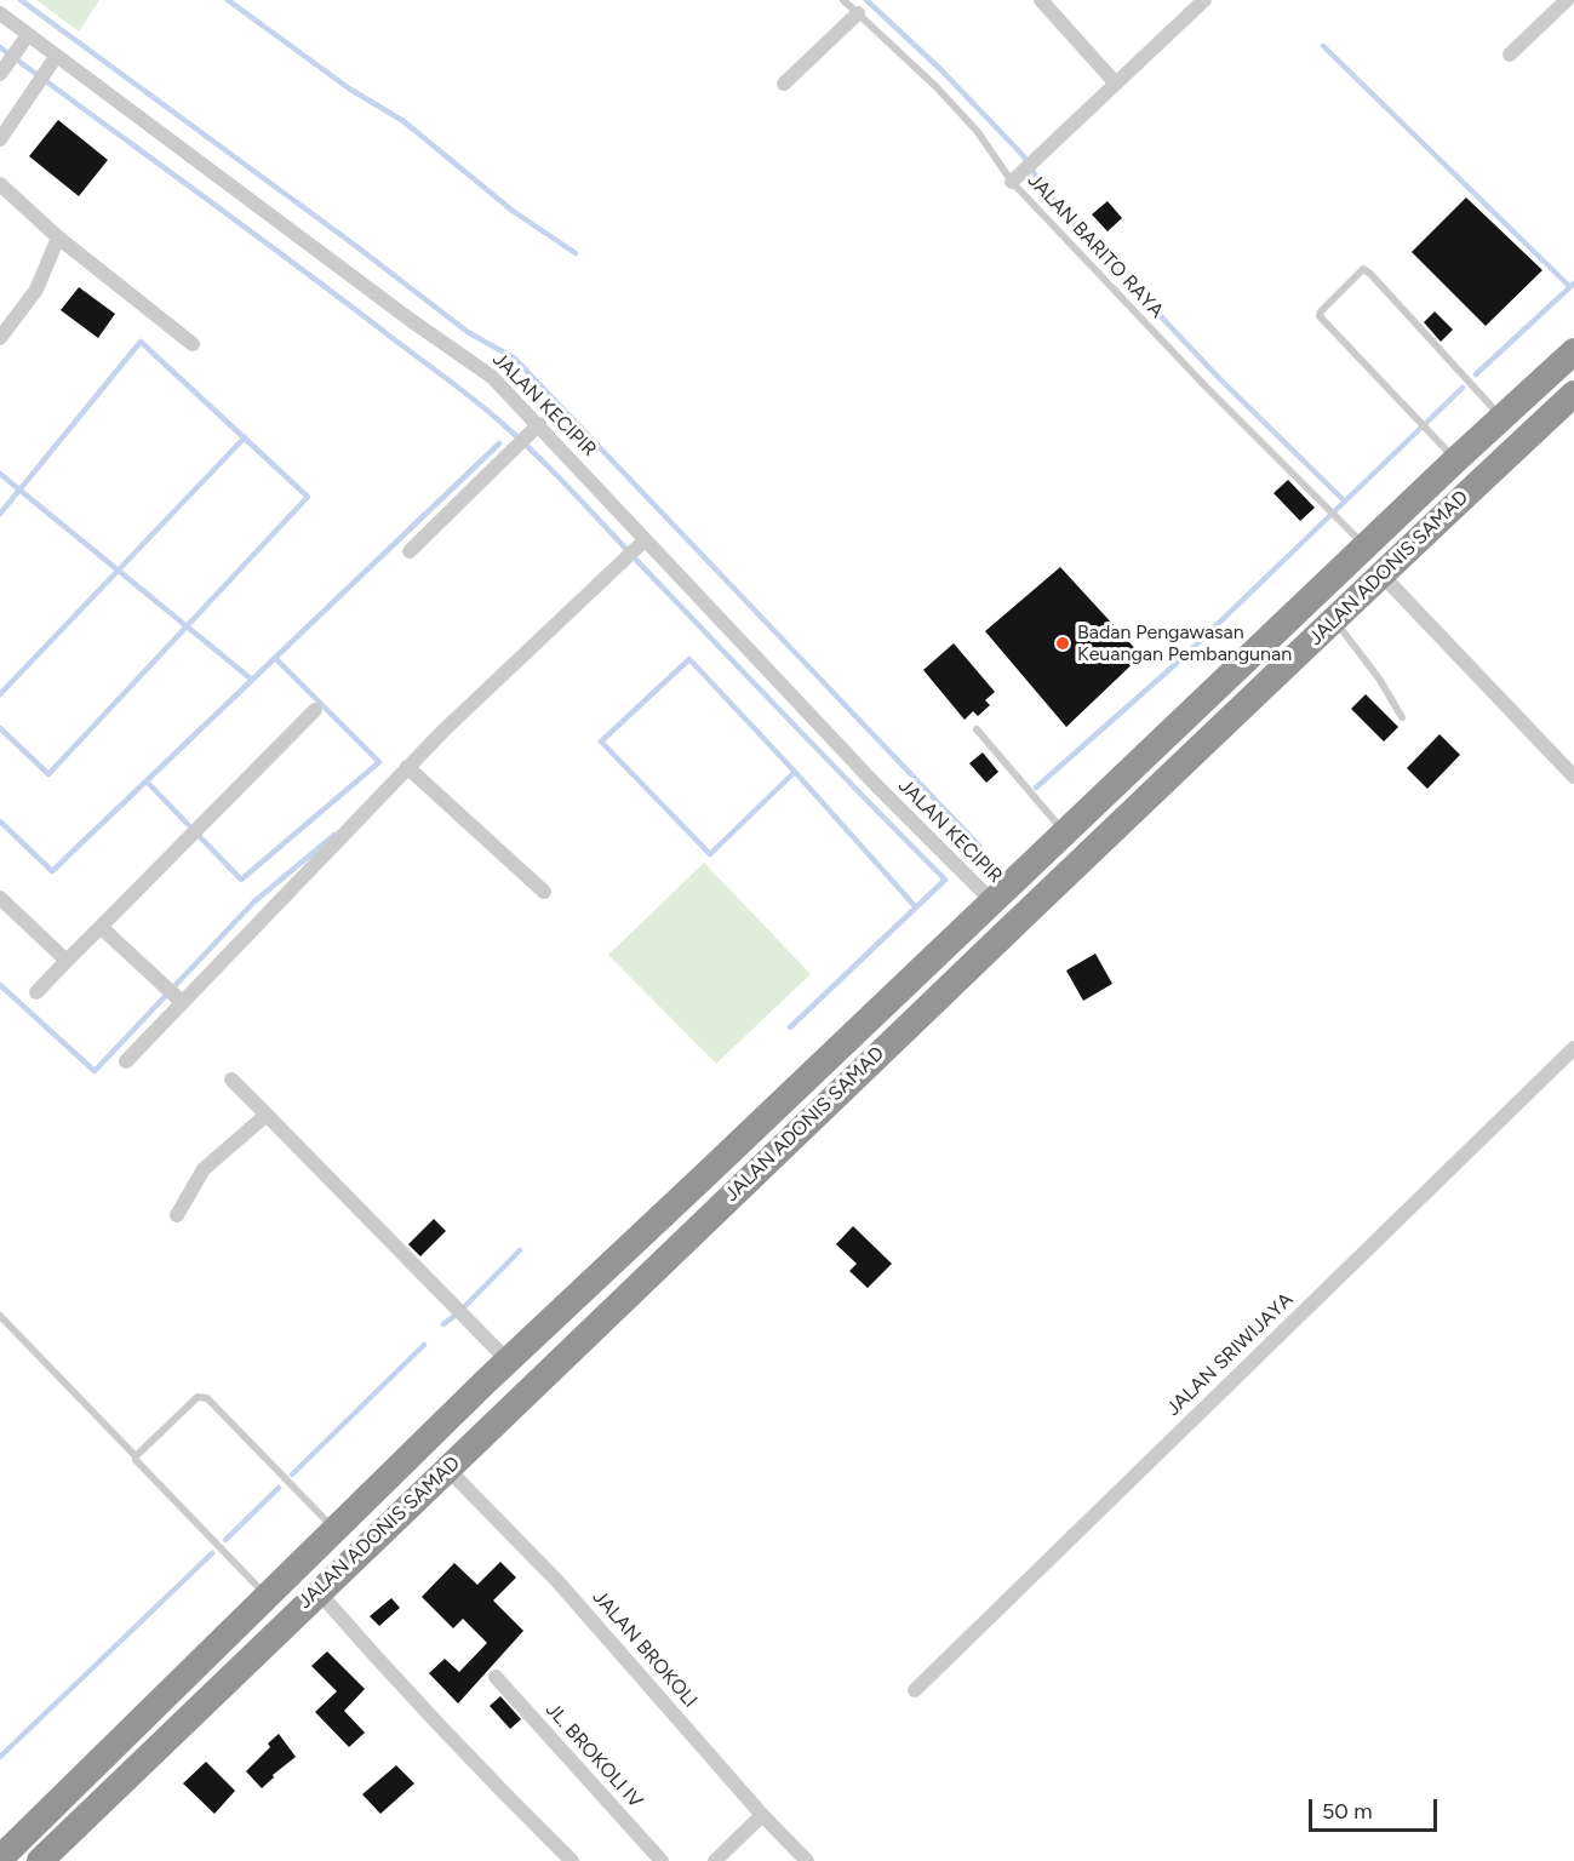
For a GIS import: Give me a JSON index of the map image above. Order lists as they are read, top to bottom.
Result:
{
  "streets": {
    "highway": ["JALAN ADONIS SAMAD"],
    "street": [
      "JALAN KECIPIR",
      "JALAN SRIWIJAYA",
      "JALAN BROKOLI",
      "JL. BROKOLI IV"
    ],
    "lane": ["JALAN BARITO RAYA"]
  },
  "crossings": [
    ["JALAN ADONIS SAMAD", "JALAN BROKOLI"]
  ],
  "places": ["Badan Pengawasan Keuangan Pembangunan"],
  "scale_bar": "50 m"
}
